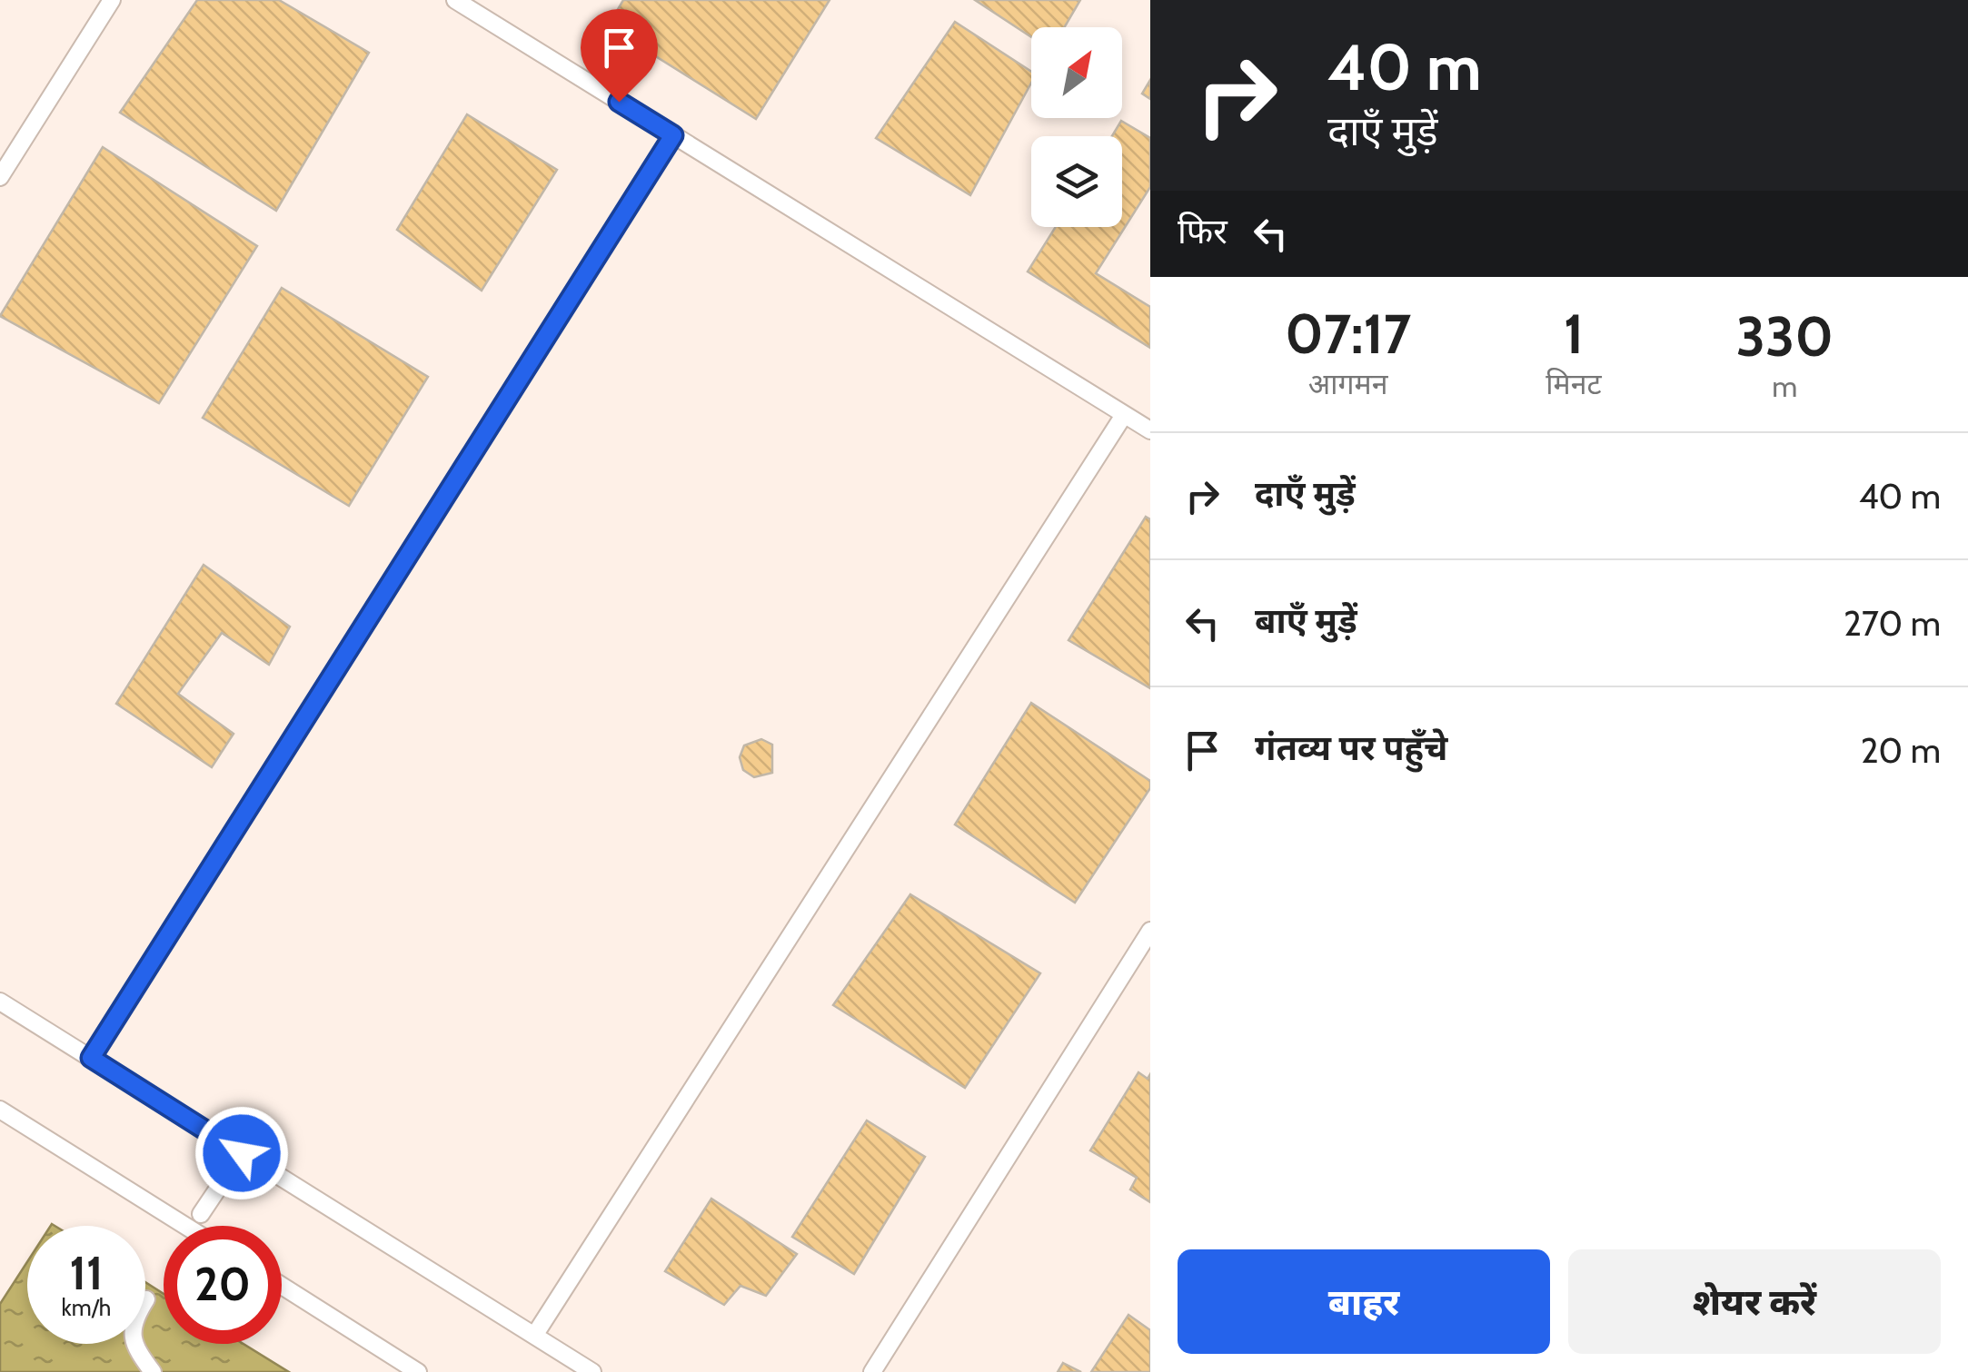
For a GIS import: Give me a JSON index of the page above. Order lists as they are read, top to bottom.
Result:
{
  "north": "top right",
  "page": {
    "turn": ["40 m", "दाएँ मुड़ें"],
    "then": "फिर",
    "eta": [
      "07:17",
      "आगमन",
      "1",
      "मिनट",
      "330",
      "m"
    ],
    "list": [
      {
        "name": "दाएँ मुड़ें",
        "value": "40 m"
      },
      {
        "name": "बाएँ मुड़ें",
        "value": "270 m"
      },
      {
        "name": "गंतव्य पर पहुँचे",
        "value": "20 m"
      }
    ],
    "speed": "11 km/h",
    "limit": "20",
    "buttons": ["बाहर", "शेयर करें"]
  }
}
